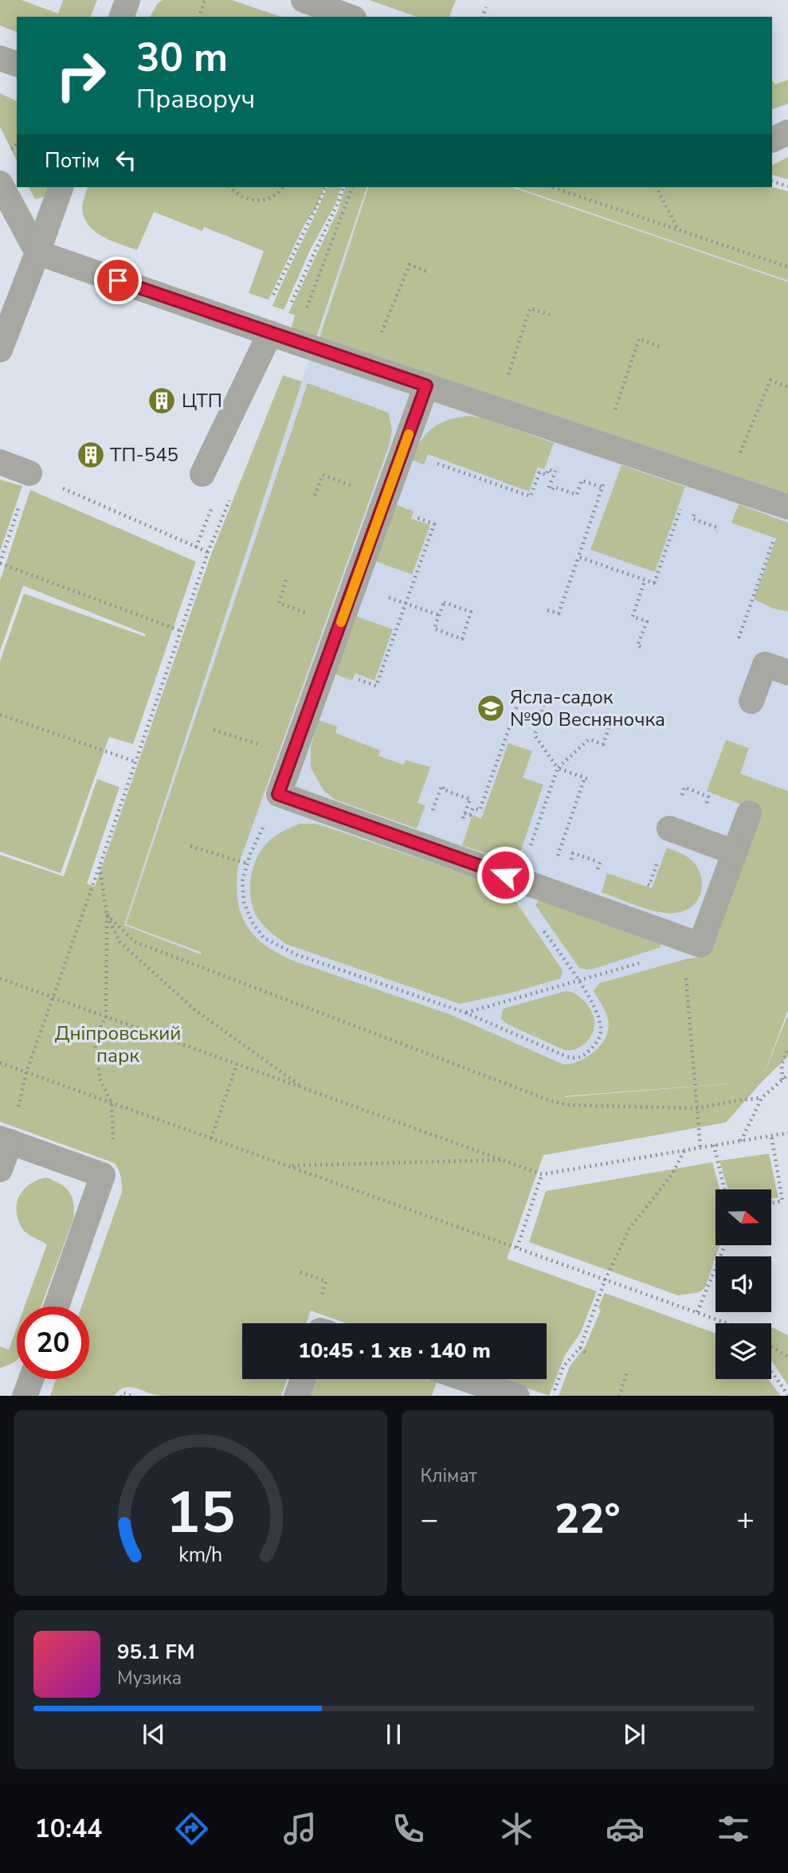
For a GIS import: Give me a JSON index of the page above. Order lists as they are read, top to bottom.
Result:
{
  "parks": ["Дніпровський парк"],
  "places": {
    "building": ["ЦТП", "ТП-545"],
    "school or university": ["Ясла-садок №90 Весняночка"]
  },
  "north": "right",
  "page": {
    "turn": ["30 m", "Праворуч"],
    "then": "Потім",
    "limit": "20",
    "trip": "10:45 · 1 хв · 140 m",
    "tile": "Клімат",
    "heat": ["−", "22°", "+"],
    "song": ["95.1 FM", "Музика"],
    "tabs": "10:44",
    "gauge": ["15", "km/h"]
  }
}
